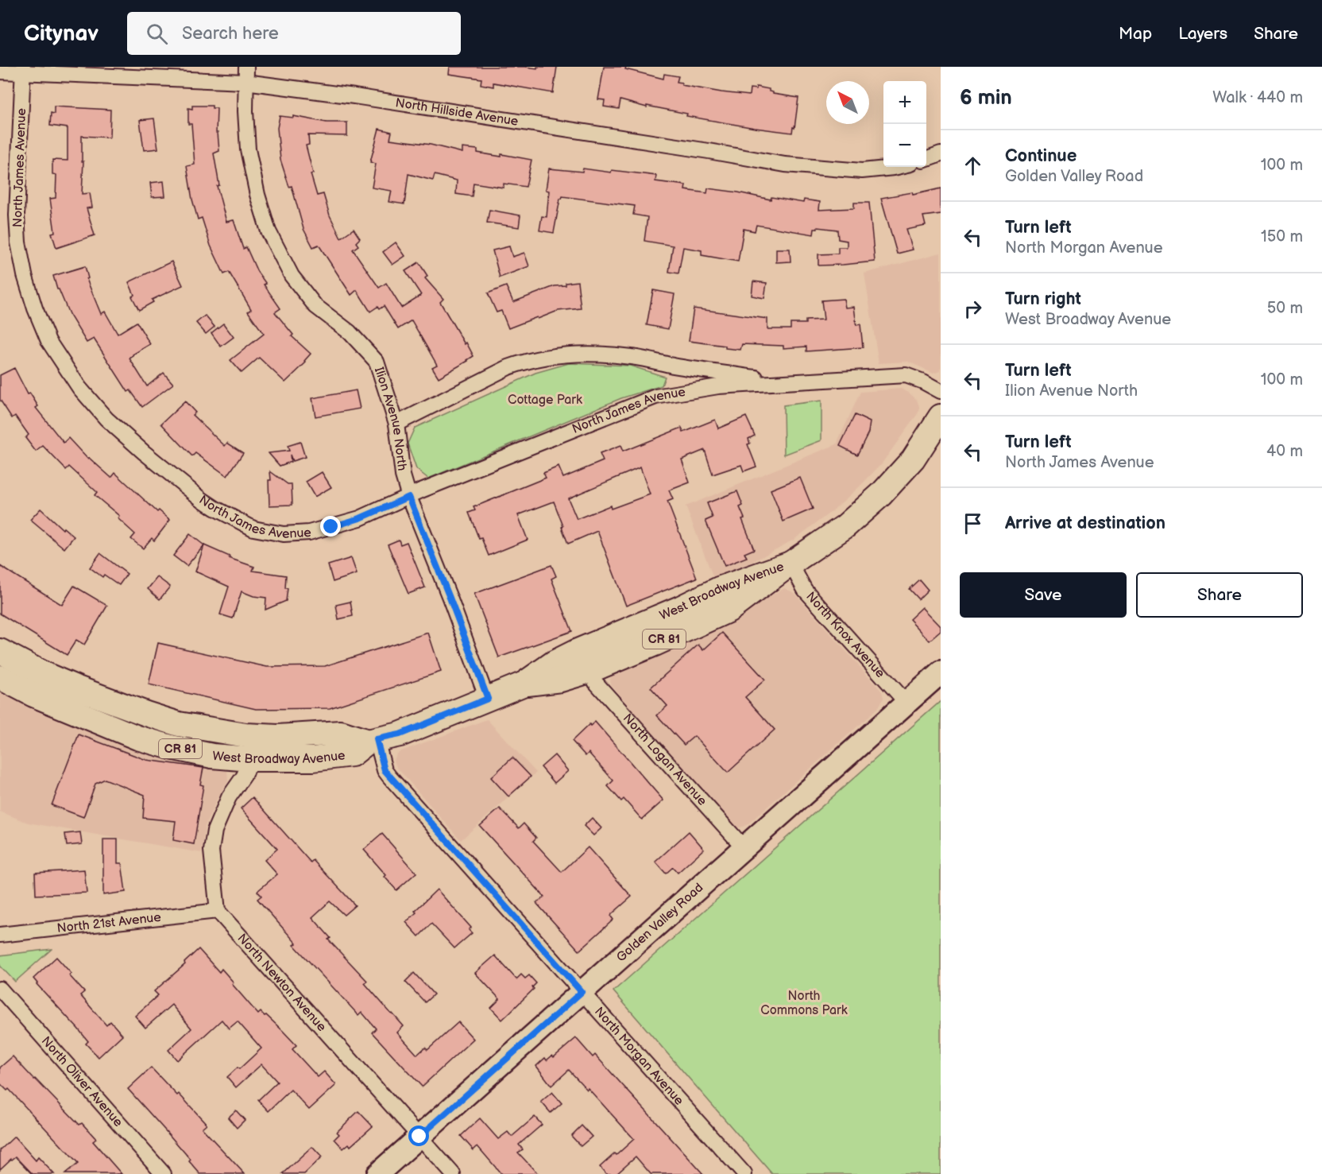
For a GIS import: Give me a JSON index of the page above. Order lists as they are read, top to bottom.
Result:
{
  "streets": {
    "main road": ["West Broadway Avenue", "CR 81"],
    "street": [
      "North Hillside Avenue",
      "North James Avenue",
      "Ilion Avenue North",
      "North Knox Avenue",
      "North Logan Avenue",
      "North 21st Avenue",
      "Golden Valley Road",
      "North Newton Avenue",
      "North Morgan Avenue",
      "North Oliver Avenue"
    ]
  },
  "crossings": [
    ["North Hillside Avenue", "North James Avenue"],
    ["North Hillside Avenue", "Ilion Avenue North"],
    ["North James Avenue", "Ilion Avenue North"],
    ["Ilion Avenue North", "West Broadway Avenue"],
    ["West Broadway Avenue", "North Knox Avenue"],
    ["West Broadway Avenue", "North Logan Avenue"],
    ["West Broadway Avenue", "North Morgan Avenue"],
    ["North Knox Avenue", "Golden Valley Road"],
    ["North Logan Avenue", "Golden Valley Road"],
    ["North 21st Avenue", "North Newton Avenue"],
    ["Golden Valley Road", "North Newton Avenue"],
    ["Golden Valley Road", "North Morgan Avenue"]
  ],
  "parks": ["Cottage Park", "North Commons Park"],
  "north": "top left",
  "page": {
    "header": "Citynav",
    "search": "Search here",
    "nav": ["Map", "Layers", "Share"],
    "heading": ["6 min", "Walk · 440 m"],
    "map_buttons": ["+", "−"],
    "list": [
      ["Continue", "Golden Valley Road", "100 m"],
      ["Turn left", "North Morgan Avenue", "150 m"],
      ["Turn right", "West Broadway Avenue", "50 m"],
      ["Turn left", "Ilion Avenue North", "100 m"],
      ["Turn left", "North James Avenue", "40 m"],
      "Arrive at destination"
    ],
    "buttons": ["Save", "Share"]
  }
}
